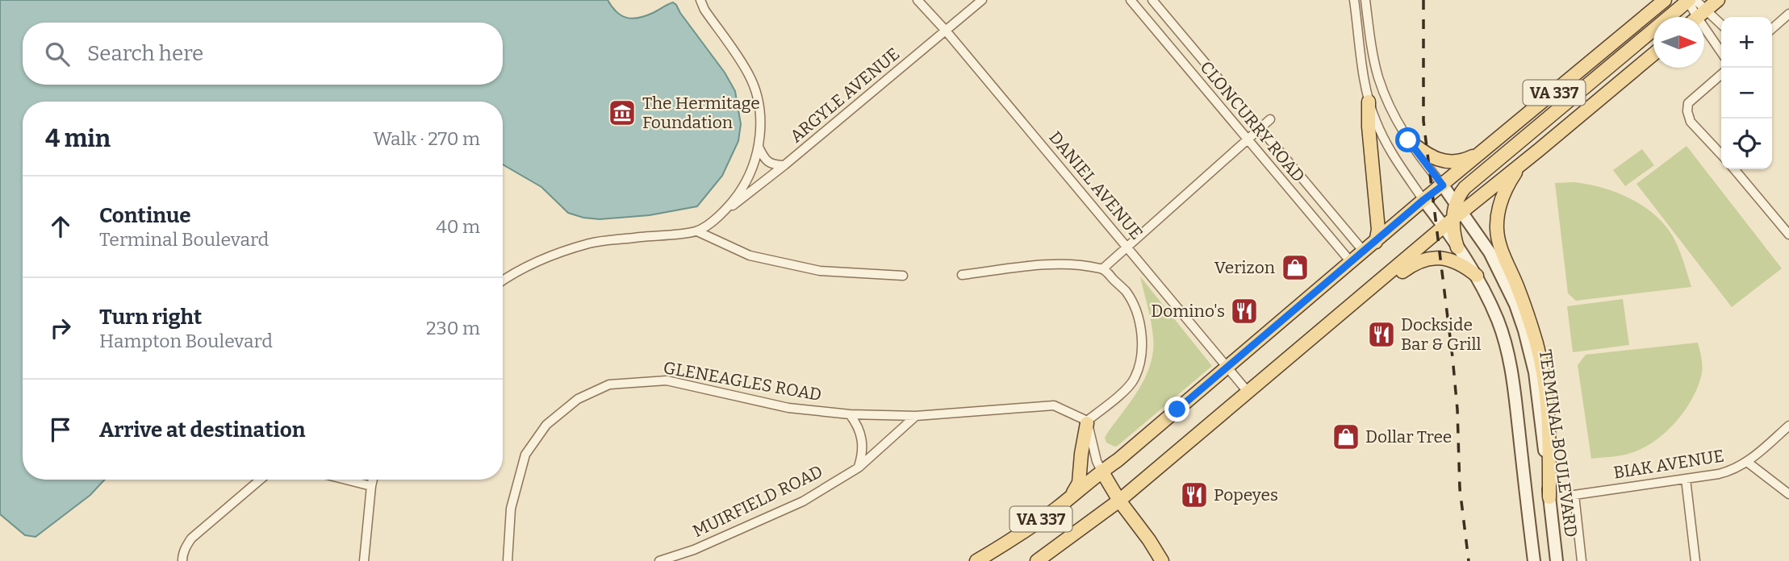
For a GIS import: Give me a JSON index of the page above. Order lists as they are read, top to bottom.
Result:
{
  "streets": {
    "main road": ["VA 337", "TERMINAL BOULEVARD"],
    "street": [
      "ARGYLE AVENUE",
      "CLONCURRY ROAD",
      "DANIEL AVENUE",
      "GLENEAGLES ROAD",
      "BIAK AVENUE",
      "MUIRFIELD ROAD"
    ]
  },
  "crossings": [
    ["VA 337", "CLONCURRY ROAD"],
    ["VA 337", "DANIEL AVENUE"],
    ["VA 337", "TERMINAL BOULEVARD"],
    ["ARGYLE AVENUE", "DANIEL AVENUE"],
    ["GLENEAGLES ROAD", "MUIRFIELD ROAD"]
  ],
  "places": {
    "museum": ["The Hermitage Foundation"],
    "shop": ["Verizon", "Dollar Tree"],
    "restaurant": ["Domino's", "Dockside Bar & Grill", "Popeyes"]
  },
  "north": "right",
  "page": {
    "map_buttons": ["+", "−"],
    "search": "Search here",
    "heading": ["4 min", "Walk · 270 m"],
    "list": [
      ["Continue", "Terminal Boulevard", "40 m"],
      ["Turn right", "Hampton Boulevard", "230 m"],
      "Arrive at destination"
    ]
  }
}
